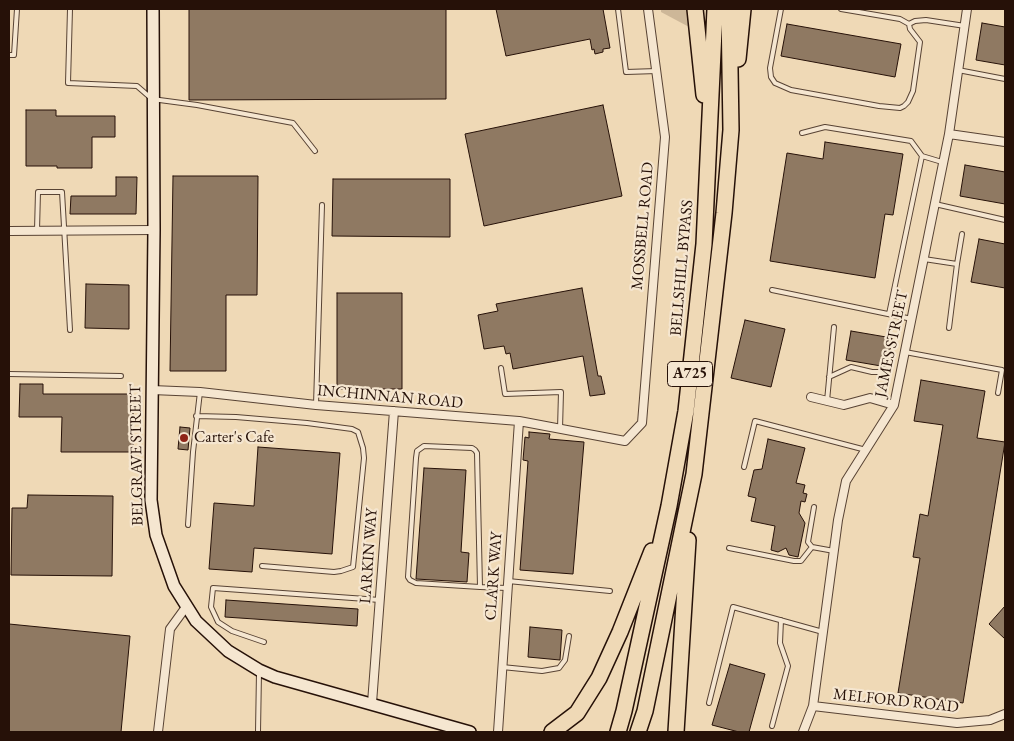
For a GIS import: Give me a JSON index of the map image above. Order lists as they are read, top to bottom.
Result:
{
  "streets": {
    "highway": ["BELLSHILL BYPASS", "A725"],
    "street": [
      "MOSSBELL ROAD",
      "JAMES STREET",
      "INCHINNAN ROAD",
      "BELGRAVE STREET",
      "LARKIN WAY",
      "CLARK WAY",
      "MELFORD ROAD"
    ]
  },
  "crossings": [
    ["MOSSBELL ROAD", "INCHINNAN ROAD"],
    ["BELLSHILL BYPASS", "A725"],
    ["JAMES STREET", "MELFORD ROAD"],
    ["INCHINNAN ROAD", "BELGRAVE STREET"],
    ["INCHINNAN ROAD", "LARKIN WAY"],
    ["INCHINNAN ROAD", "CLARK WAY"],
    ["BELGRAVE STREET", "LARKIN WAY"]
  ],
  "places": ["Carter's Cafe"]
}
